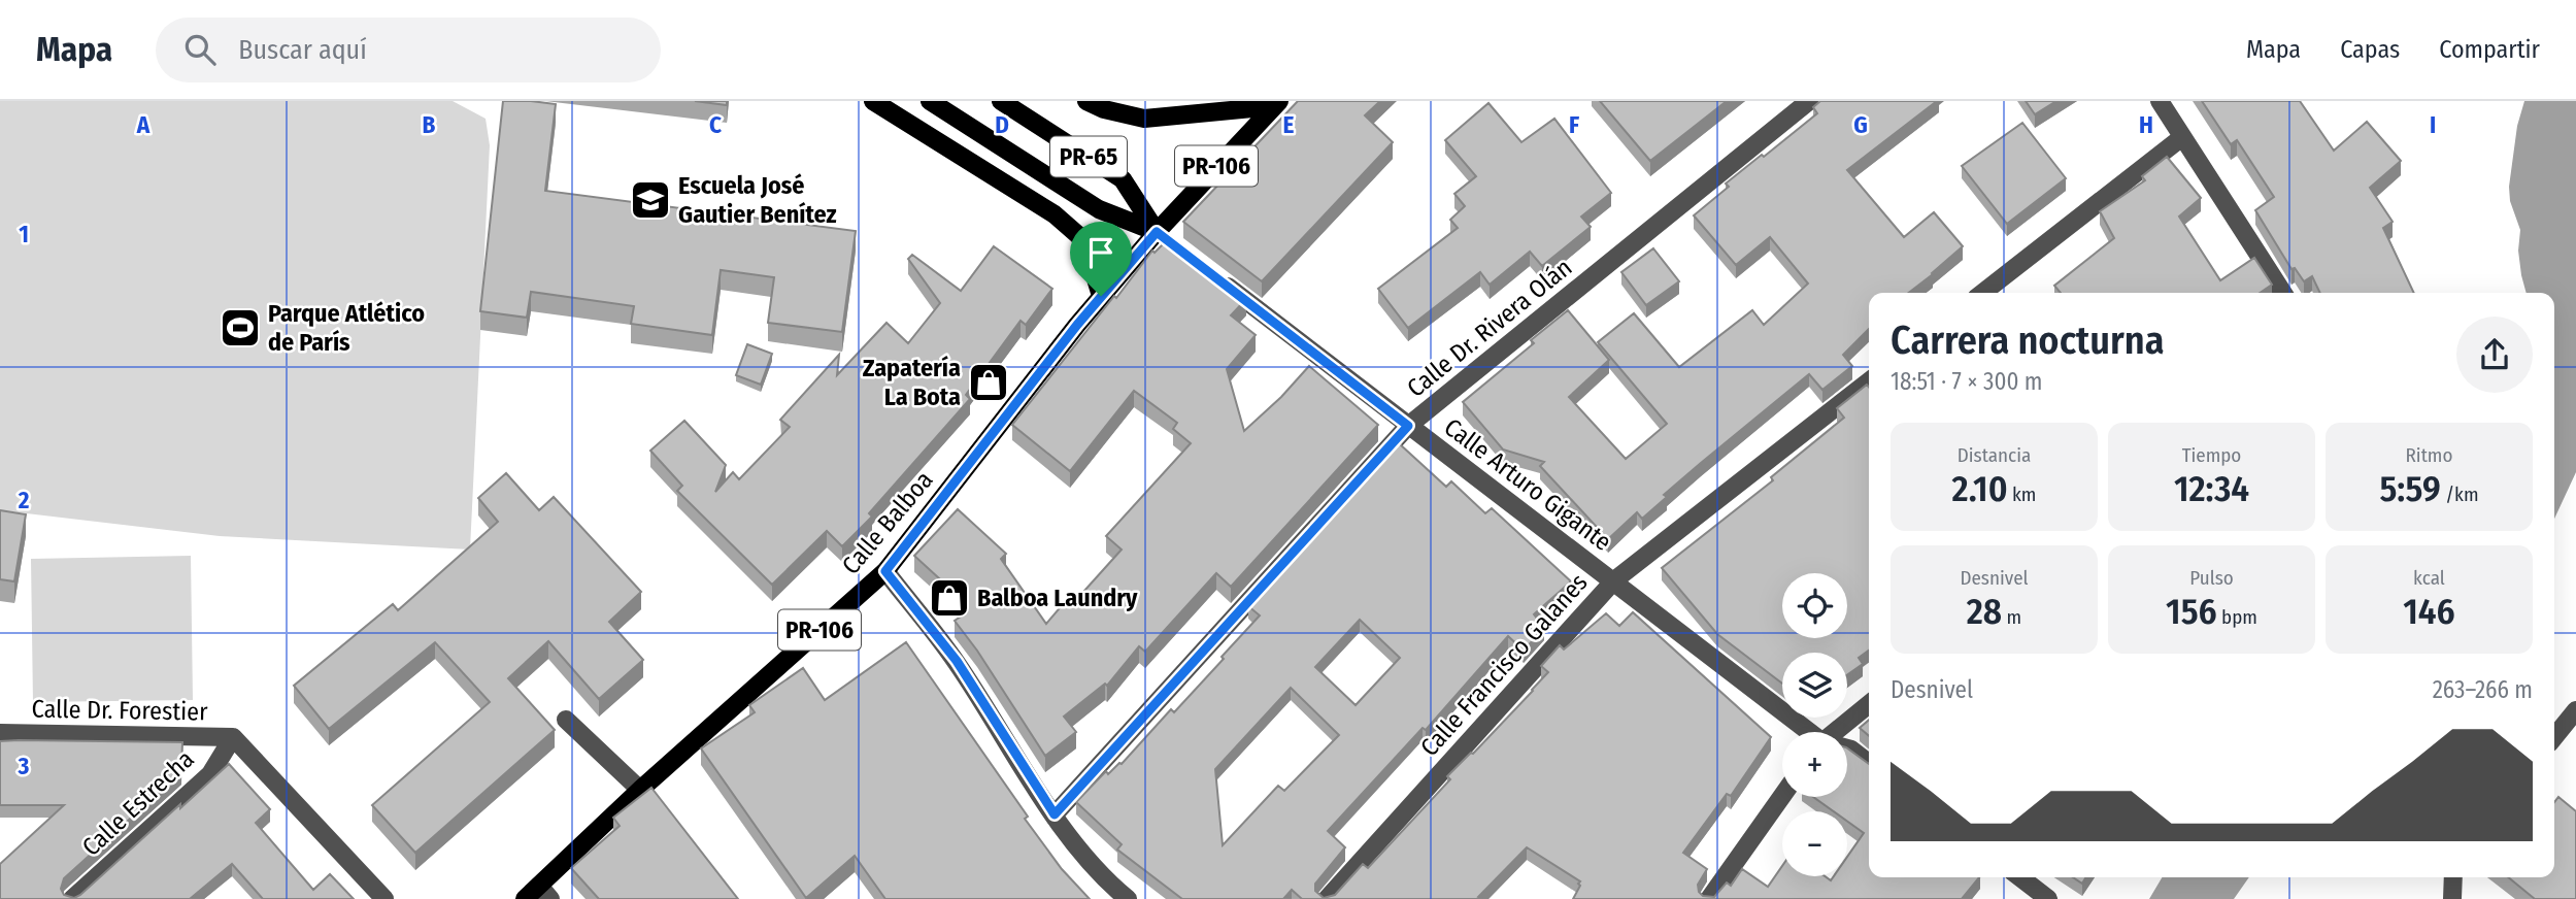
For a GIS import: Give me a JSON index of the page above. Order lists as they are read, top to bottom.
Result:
{
  "streets": {
    "main road": ["PR-65", "PR-106", "Calle Balboa"],
    "street": [
      "Calle Dr. Rivera Olán",
      "Calle Arturo Gigante",
      "Calle Francisco Galanes",
      "Calle Dr. Forestier",
      "Calle Estrecha"
    ]
  },
  "crossings": [
    ["PR-65", "PR-106"],
    ["PR-65", "Calle Balboa"],
    ["PR-106", "Calle Balboa"],
    ["Calle Dr. Rivera Olán", "Calle Arturo Gigante"],
    ["Calle Arturo Gigante", "Calle Francisco Galanes"],
    ["Calle Dr. Forestier", "Calle Estrecha"]
  ],
  "places": {
    "school or university": ["Escuela José Gautier Benítez"],
    "sports": ["Parque Atlético de París"],
    "shop": ["Zapatería La Bota", "Balboa Laundry"]
  },
  "page": {
    "header": "Mapa",
    "search": "Buscar aquí",
    "nav": ["Mapa", "Capas", "Compartir"],
    "heading": ["Carrera nocturna", "18:51 · 7 × 300 m"],
    "stats": [
      ["Distancia", "2.10 km"],
      ["Tiempo", "12:34"],
      ["Ritmo", "5:59 /km"],
      ["Desnivel", "28 m"],
      ["Pulso", "156 bpm"],
      ["kcal", "146"]
    ],
    "map_buttons": ["+", "−"],
    "chart": ["Desnivel", "263–266 m"]
  },
  "grid": {
    "columns": [
      "A",
      "B",
      "C",
      "D",
      "E",
      "F",
      "G",
      "H",
      "I"
    ],
    "rows": ["1", "2", "3"]
  }
}
